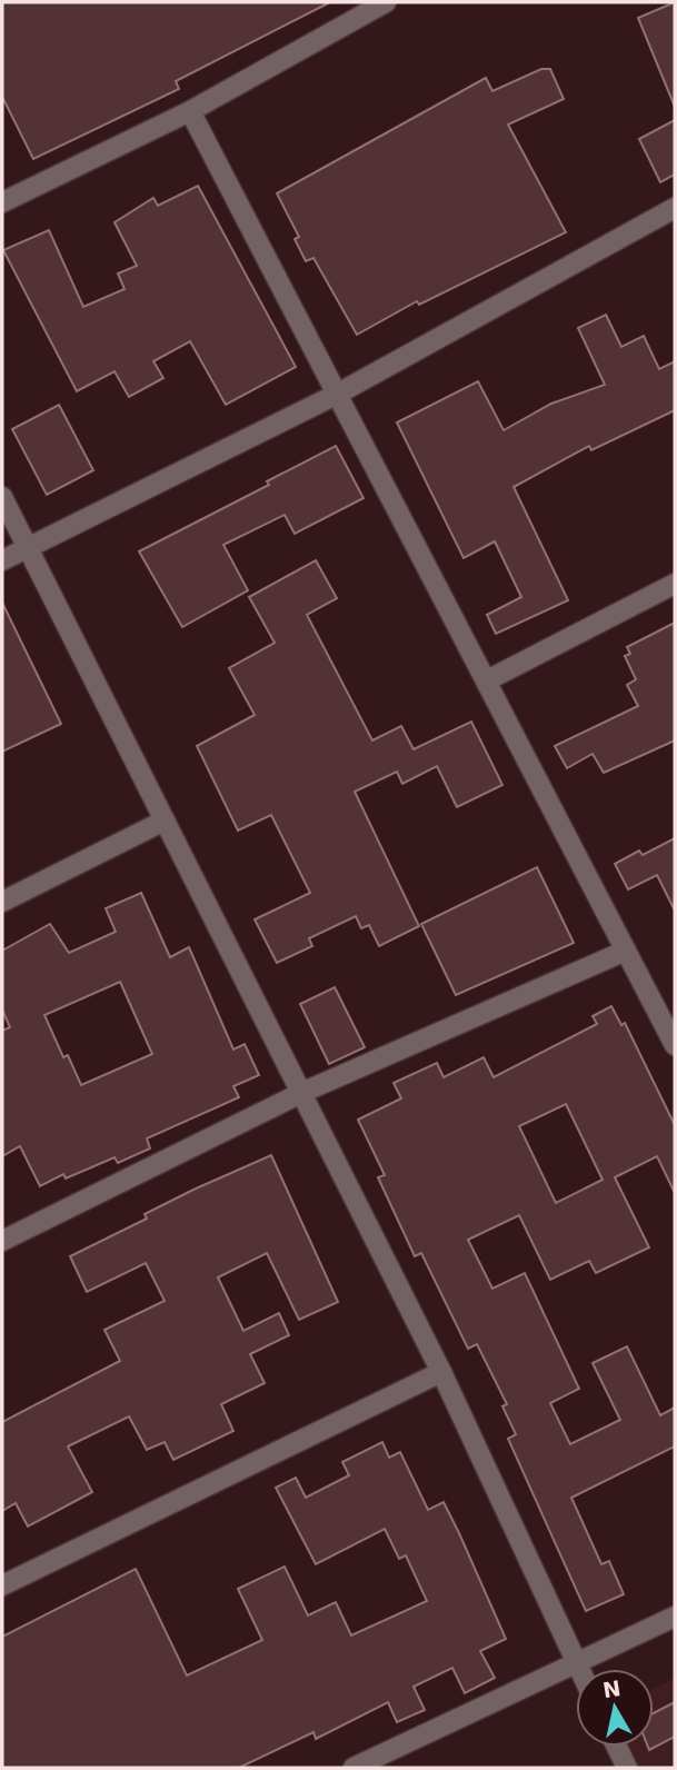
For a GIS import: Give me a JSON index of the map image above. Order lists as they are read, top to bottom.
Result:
{
  "north": "top"
}
